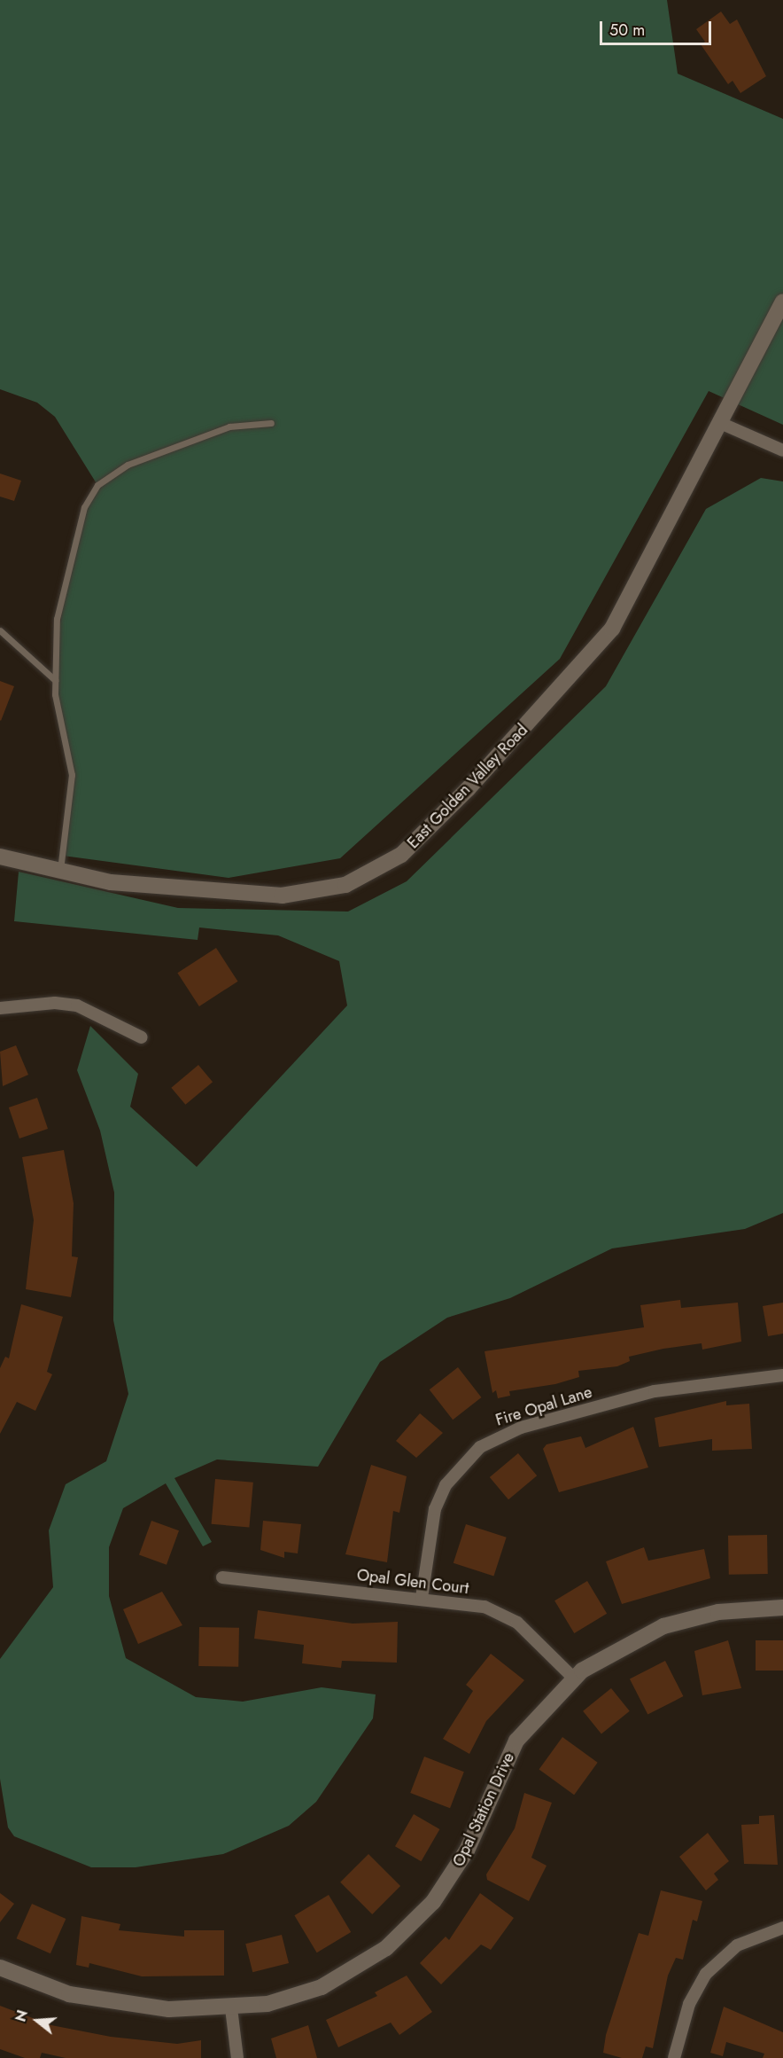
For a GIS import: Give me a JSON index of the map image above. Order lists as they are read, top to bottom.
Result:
{
  "streets": {
    "main road": ["East Golden Valley Road", "Opal Station Drive"],
    "street": ["Fire Opal Lane", "Opal Glen Court"]
  },
  "crossings": [
    ["Fire Opal Lane", "Opal Glen Court"],
    ["Opal Glen Court", "Opal Station Drive"]
  ],
  "scale_bar": "50 m",
  "north": "left"
}
